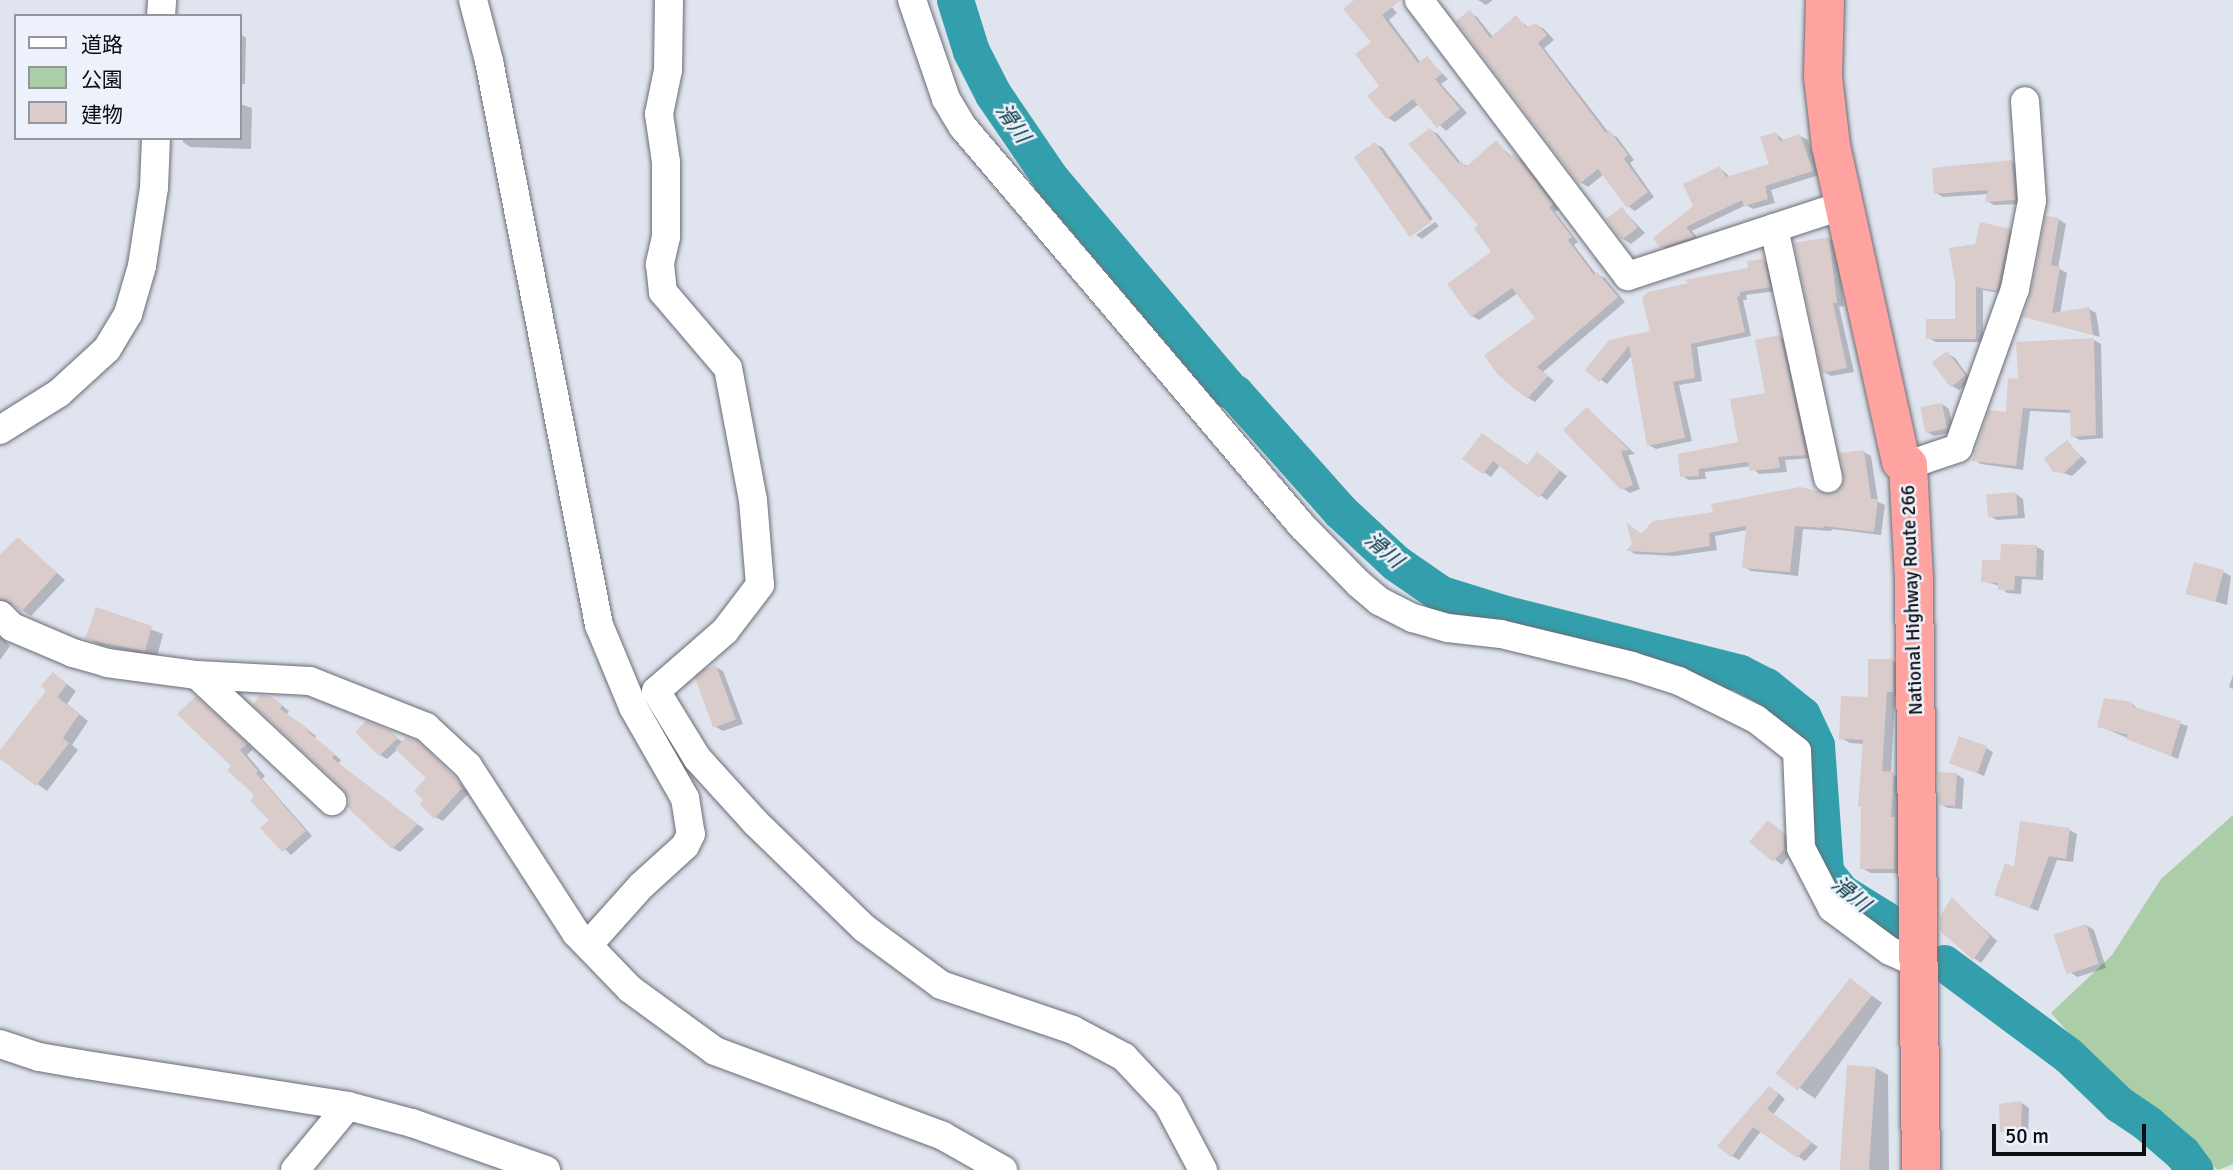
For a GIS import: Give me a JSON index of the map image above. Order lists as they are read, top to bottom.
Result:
{
  "streets": {
    "highway": ["National Highway Route 266"]
  },
  "water": ["滑川"],
  "legend": ["道路", "公園", "建物"],
  "scale_bar": "50 m"
}
